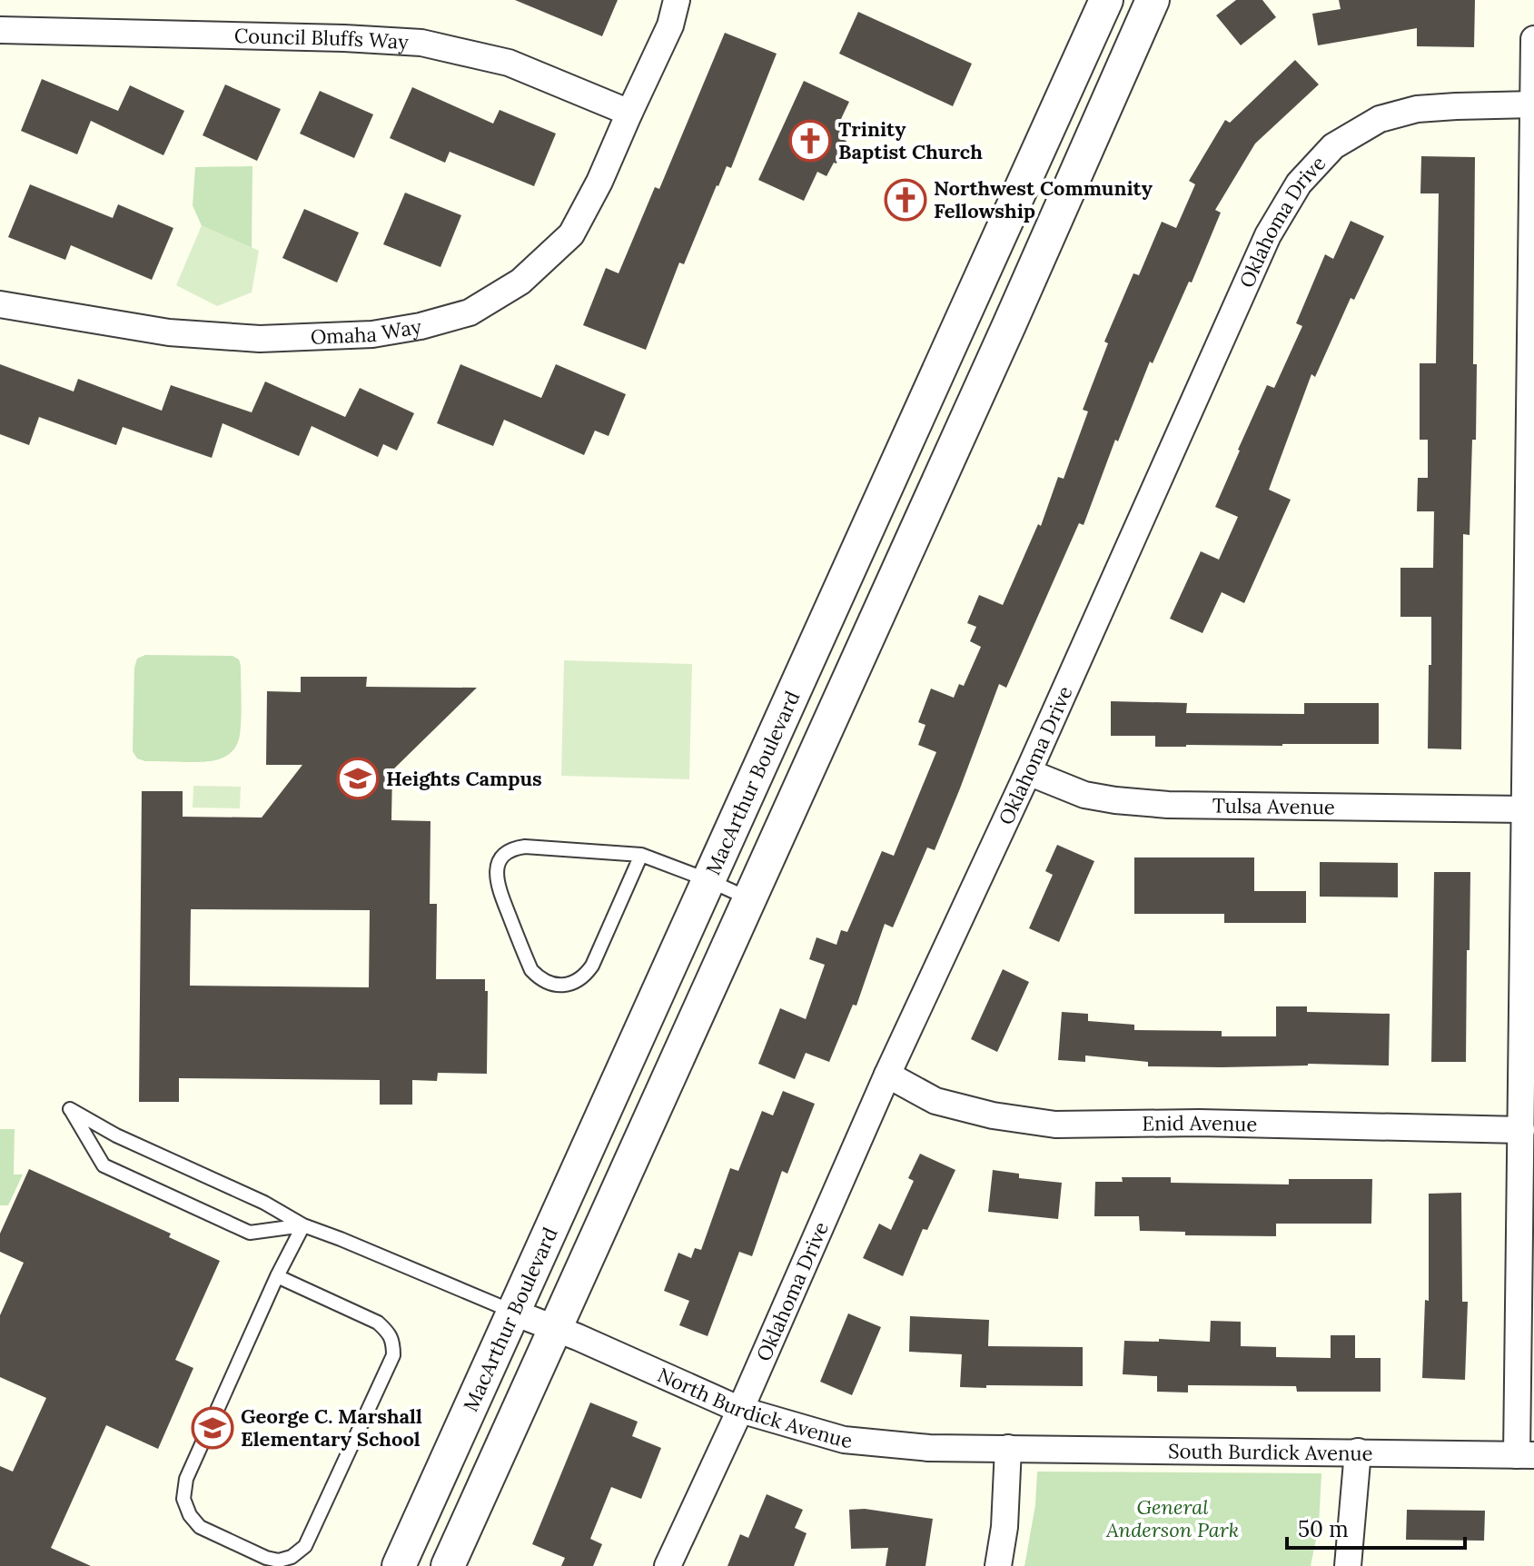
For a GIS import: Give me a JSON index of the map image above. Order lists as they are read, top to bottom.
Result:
{
  "streets": {
    "street": [
      "Council Bluffs Way",
      "Oklahoma Drive",
      "Omaha Way",
      "MacArthur Boulevard",
      "Tulsa Avenue",
      "Enid Avenue",
      "North Burdick Avenue",
      "South Burdick Avenue"
    ]
  },
  "crossings": [
    ["Council Bluffs Way", "Omaha Way"],
    ["Oklahoma Drive", "Tulsa Avenue"],
    ["Oklahoma Drive", "Enid Avenue"],
    ["Oklahoma Drive", "North Burdick Avenue"],
    ["MacArthur Boulevard", "North Burdick Avenue"],
    ["North Burdick Avenue", "South Burdick Avenue"]
  ],
  "parks": ["General Anderson Park"],
  "places": {
    "church": ["Trinity Baptist Church", "Northwest Community Fellowship"],
    "school or university": ["Heights Campus", "George C. Marshall Elementary School"]
  },
  "scale_bar": "50 m"
}
